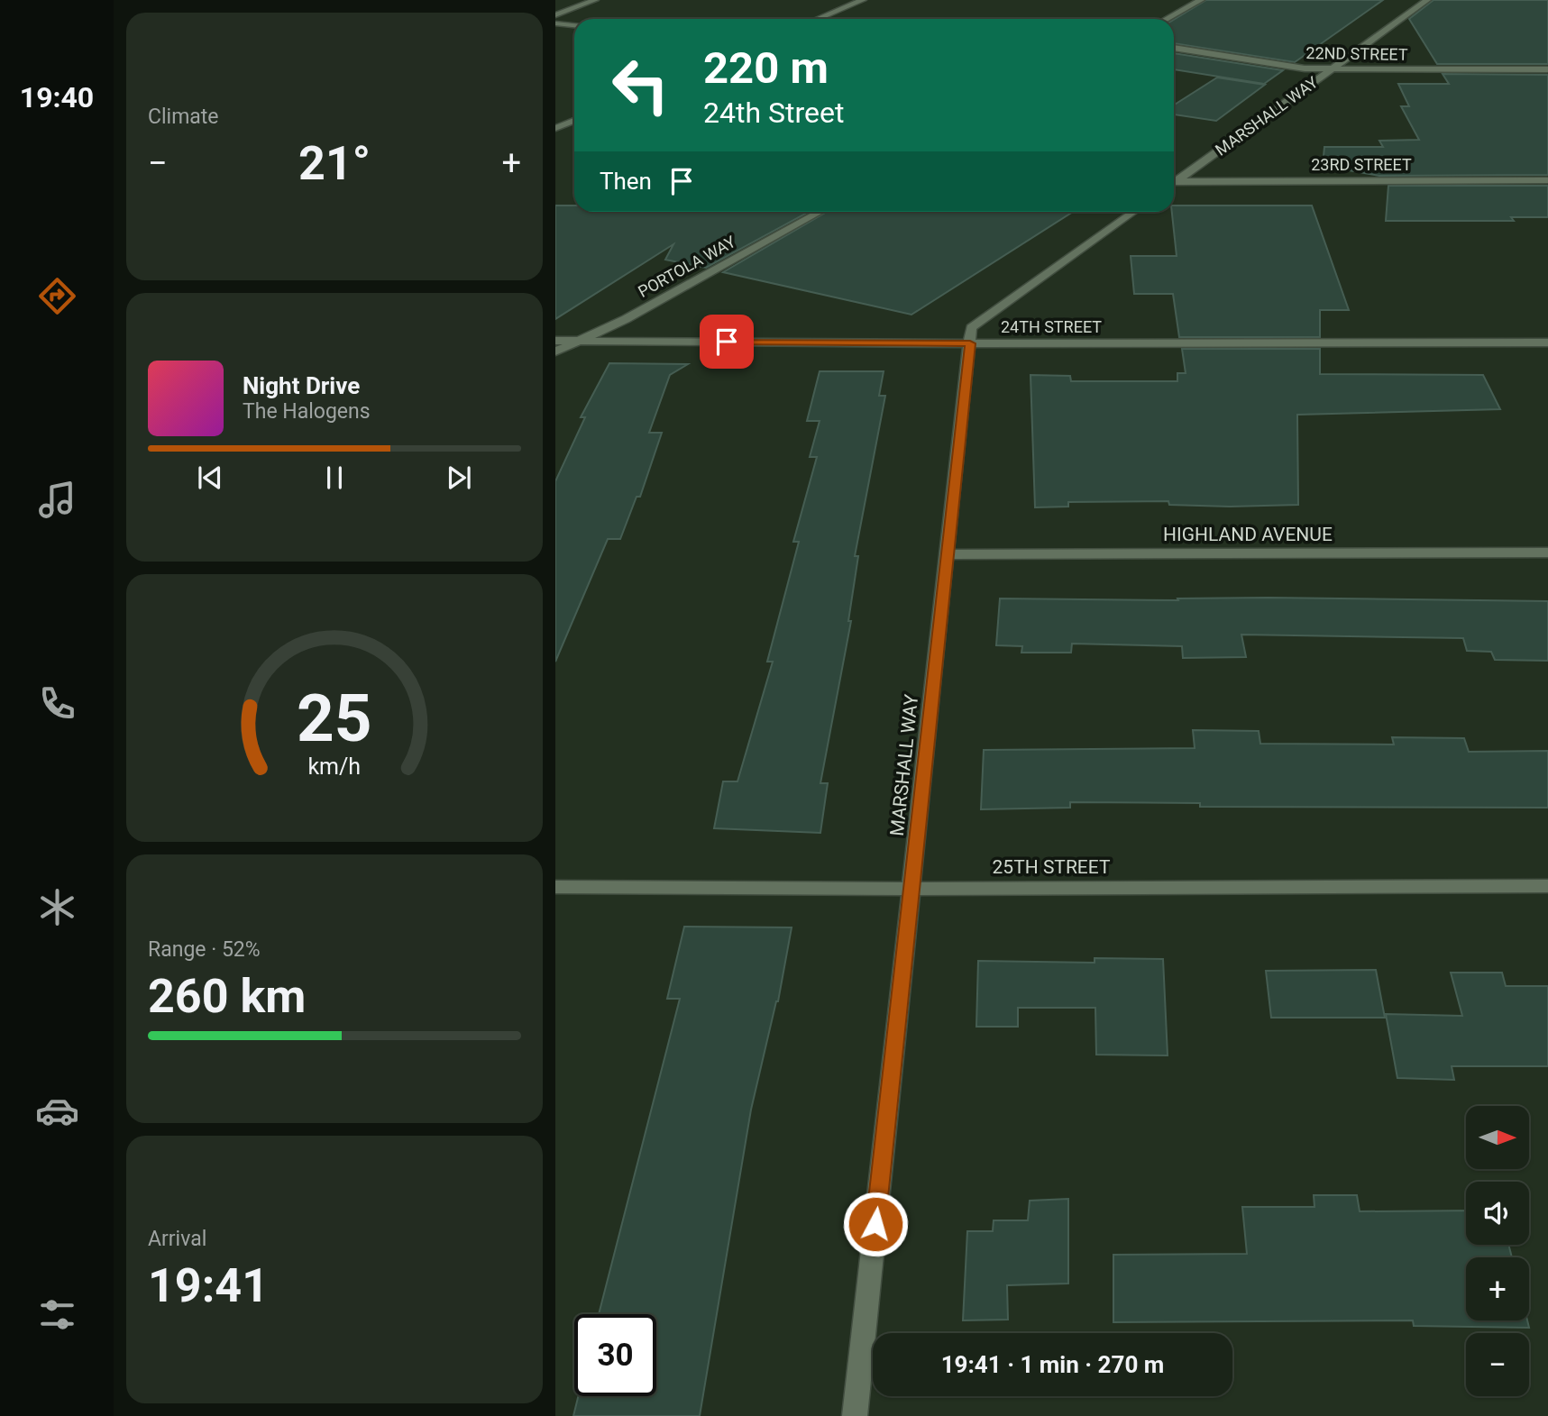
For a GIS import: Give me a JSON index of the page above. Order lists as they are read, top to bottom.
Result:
{
  "streets": {
    "street": [
      "22ND STREET",
      "MARSHALL WAY",
      "23RD STREET",
      "PORTOLA WAY",
      "24TH STREET",
      "HIGHLAND AVENUE",
      "25TH STREET"
    ]
  },
  "crossings": [
    ["22ND STREET", "MARSHALL WAY"],
    ["MARSHALL WAY", "24TH STREET"],
    ["MARSHALL WAY", "HIGHLAND AVENUE"],
    ["MARSHALL WAY", "25TH STREET"],
    ["PORTOLA WAY", "24TH STREET"]
  ],
  "north": "right",
  "page": {
    "tabs": "19:40",
    "tile": [
      "Climate",
      ["Range · 52%", "260 km"],
      ["Arrival", "19:41"]
    ],
    "turn": ["220 m", "24th Street"],
    "heat": ["−", "21°", "+"],
    "then": "Then",
    "song": ["Night Drive", "The Halogens"],
    "map_buttons": ["+", "−"],
    "limit": "30",
    "trip": "19:41 · 1 min · 270 m",
    "gauge": ["25", "km/h"]
  }
}
